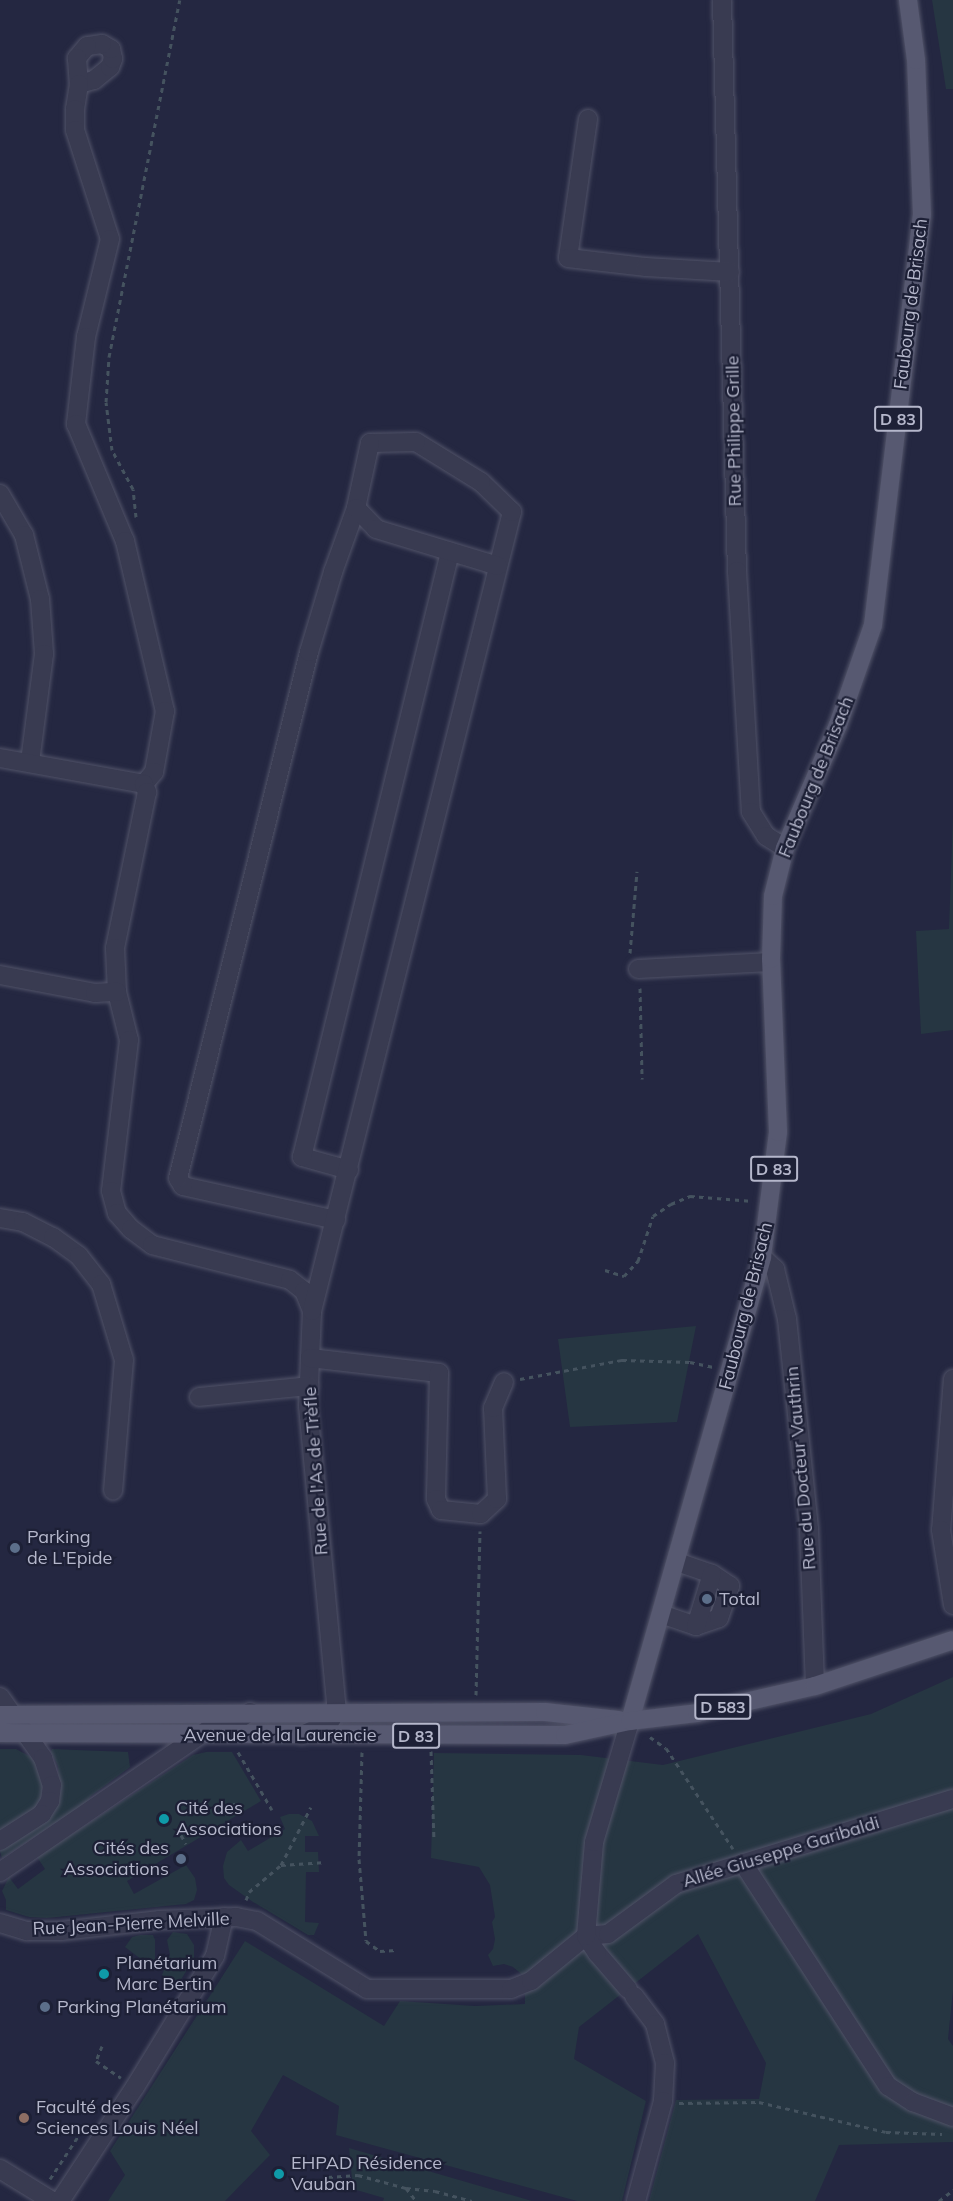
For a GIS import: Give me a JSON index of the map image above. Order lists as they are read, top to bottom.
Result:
{
  "streets": {
    "main road": [
      "Faubourg de Brisach",
      "D 83",
      "D 583",
      "Avenue de la Laurencie"
    ],
    "street": [
      "Rue Philippe Grille",
      "Rue du Docteur Vauthrin",
      "Rue de l'As de Trèfle",
      "Allée Giuseppe Garibaldi",
      "Rue Jean-Pierre Melville"
    ]
  },
  "crossings": [
    ["Faubourg de Brisach", "Rue Philippe Grille"],
    ["Faubourg de Brisach", "Rue du Docteur Vauthrin"],
    ["Faubourg de Brisach", "Avenue de la Laurencie"],
    ["Rue du Docteur Vauthrin", "Avenue de la Laurencie"],
    ["Rue de l'As de Trèfle", "Avenue de la Laurencie"],
    ["Allée Giuseppe Garibaldi", "Rue Jean-Pierre Melville"]
  ],
  "places": [
    "Parking de L'Epide",
    "Total",
    "Cité des Associations",
    "Cités des Associations",
    "Planétarium Marc Bertin",
    "Parking Planétarium",
    "Faculté des Sciences Louis Néel",
    "EHPAD Résidence Vauban"
  ]
}
